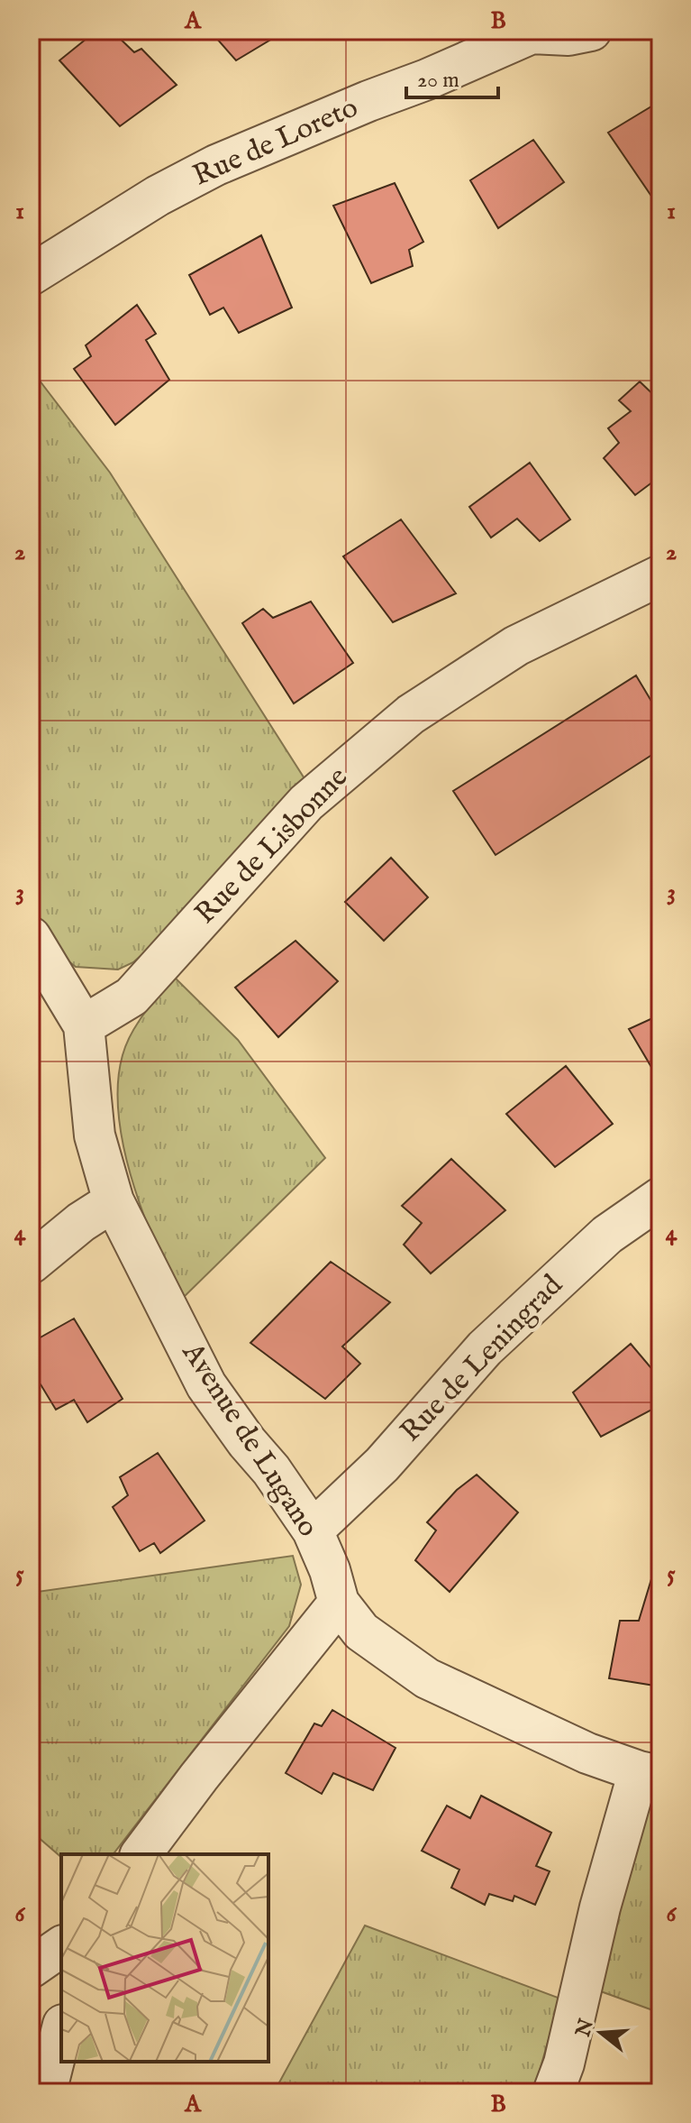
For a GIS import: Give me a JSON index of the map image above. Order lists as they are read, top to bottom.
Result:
{
  "streets": {
    "street": [
      "Rue de Loreto",
      "Rue de Lisbonne",
      "Rue de Leningrad",
      "Avenue de Lugano"
    ]
  },
  "crossings": [
    ["Rue de Lisbonne", "Avenue de Lugano"],
    ["Rue de Leningrad", "Avenue de Lugano"]
  ],
  "scale_bar": "20 m",
  "north": "left",
  "grid": {
    "columns": ["A", "B"],
    "rows": [
      "1",
      "2",
      "3",
      "4",
      "5",
      "6"
    ]
  }
}
